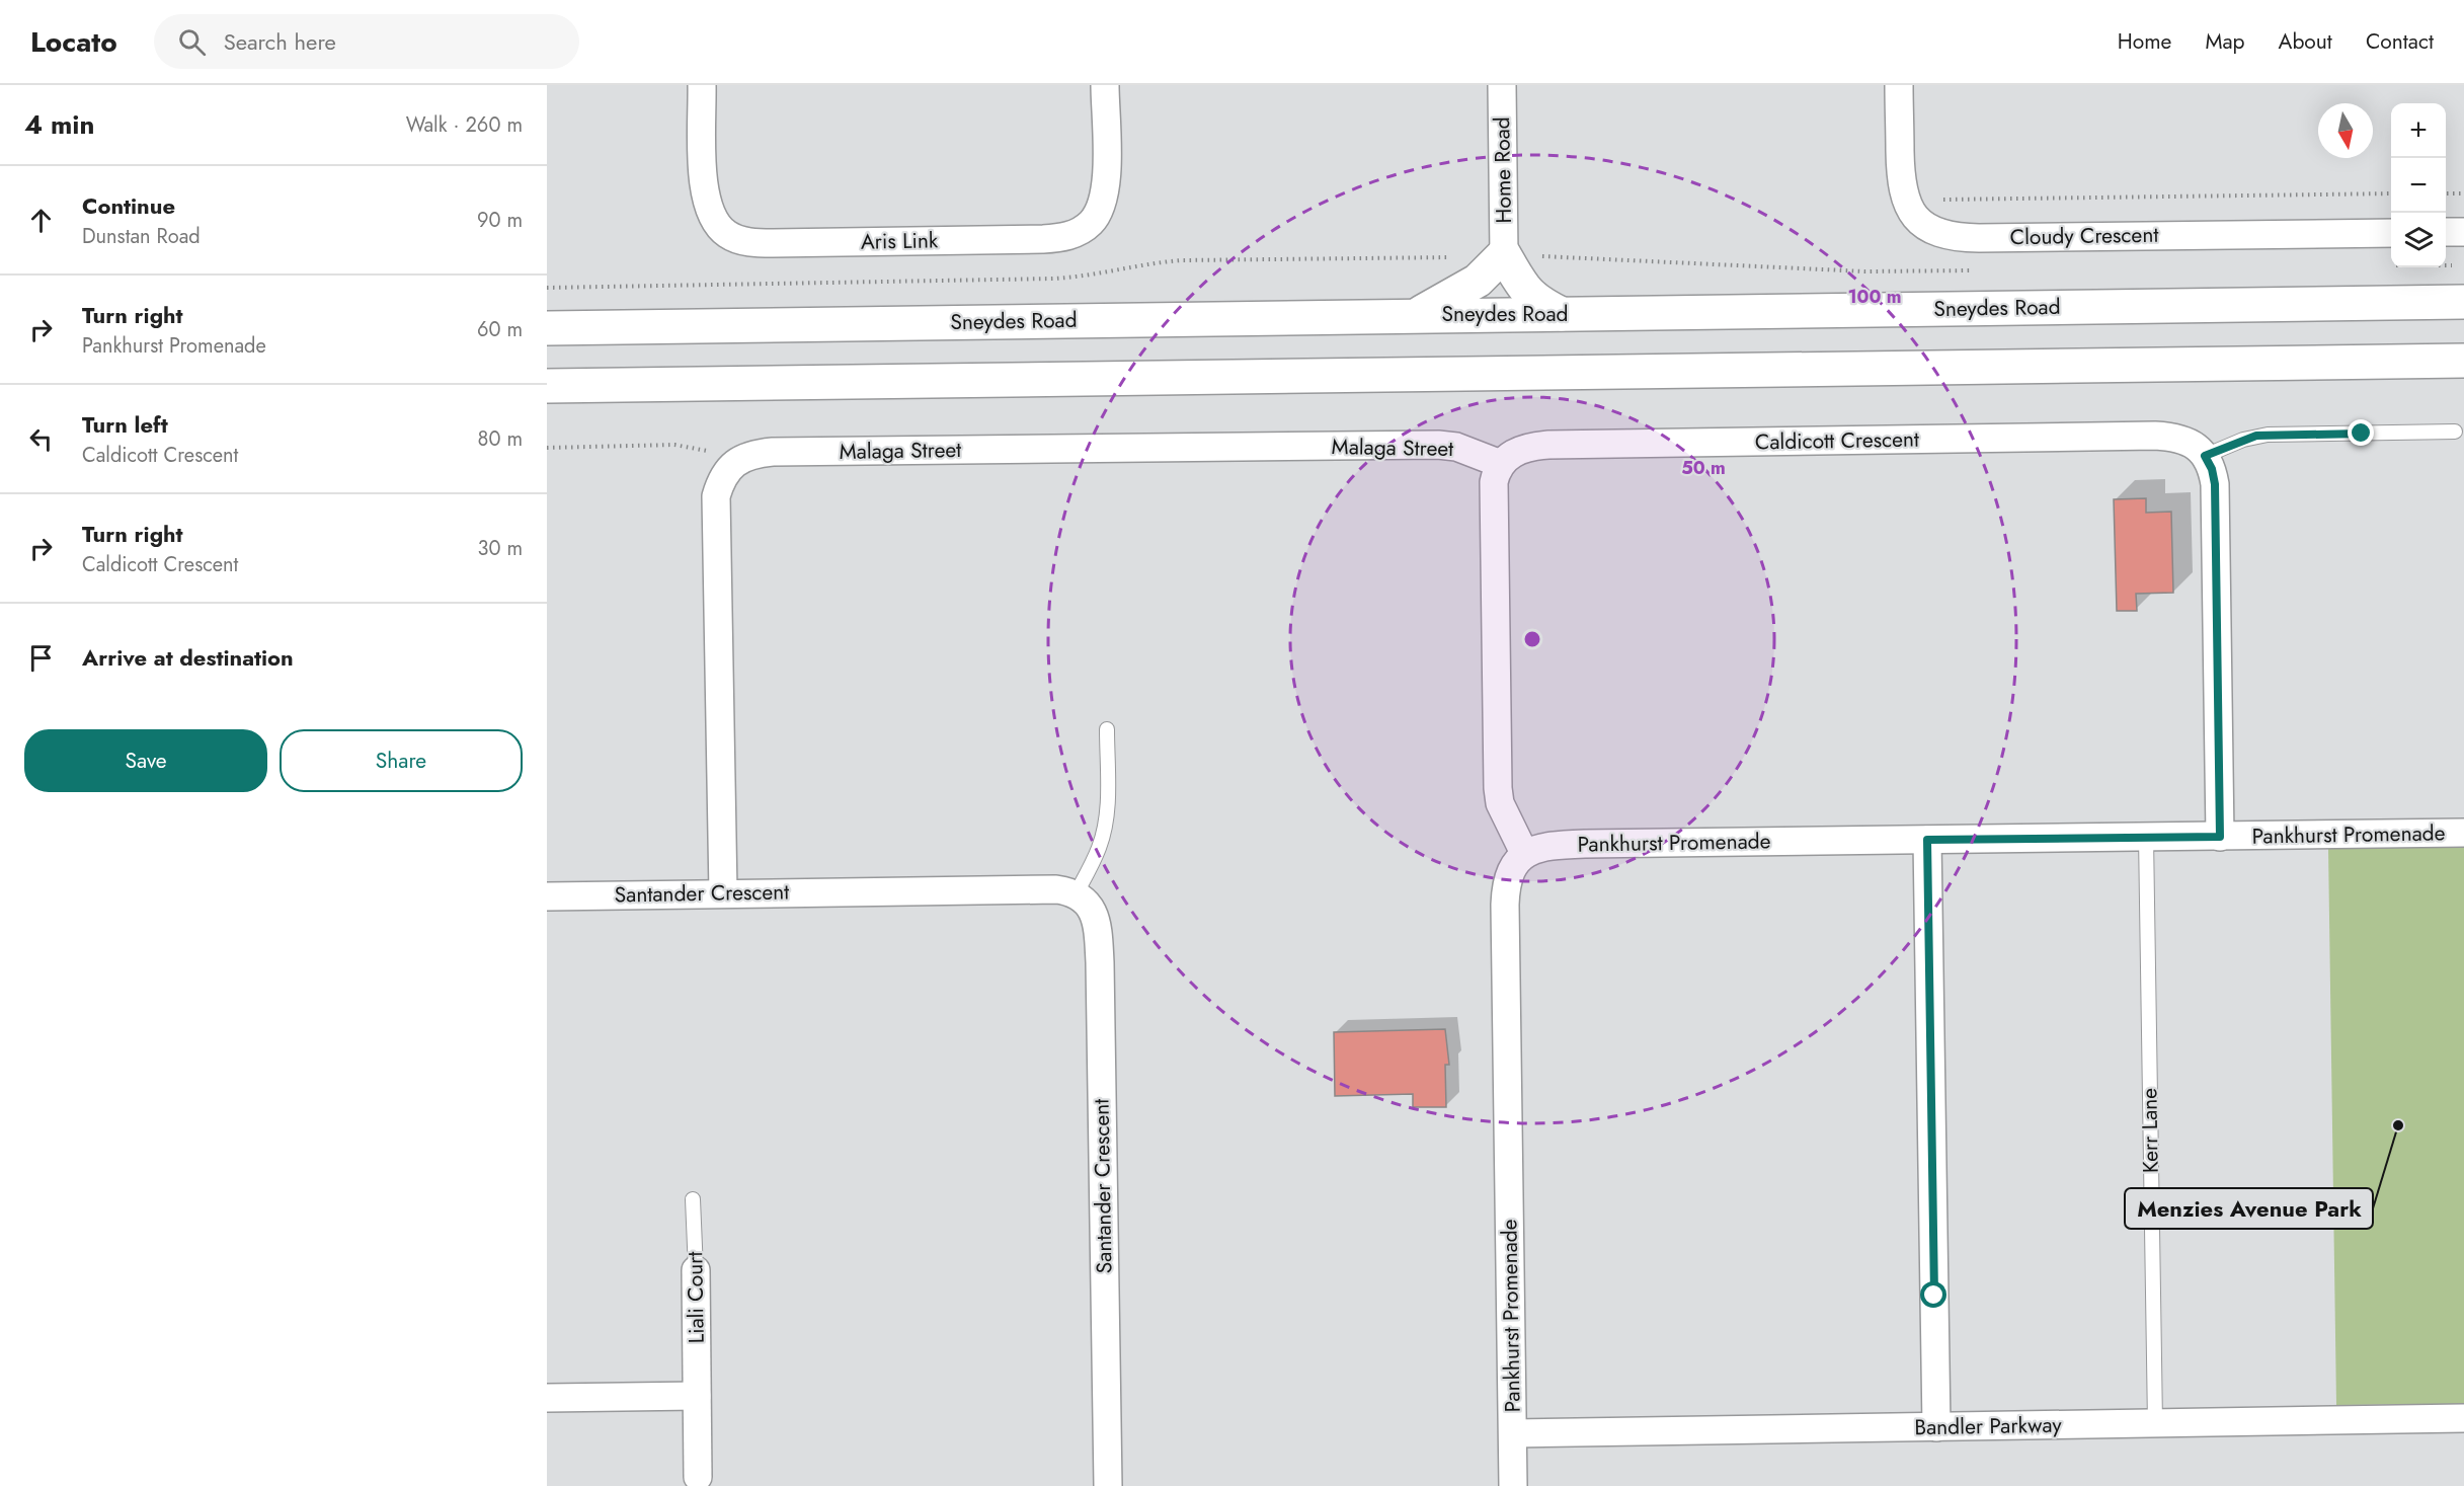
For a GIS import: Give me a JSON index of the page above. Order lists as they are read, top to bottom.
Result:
{
  "streets": {
    "main road": ["Sneydes Road"],
    "street": [
      "Home Road",
      "Cloudy Crescent",
      "Aris Link",
      "Caldicott Crescent",
      "Malaga Street",
      "Pankhurst Promenade",
      "Santander Crescent",
      "Liali Court",
      "Bandler Parkway"
    ],
    "lane": ["Kerr Lane"]
  },
  "crossings": [
    ["Caldicott Crescent", "Malaga Street"],
    ["Pankhurst Promenade", "Kerr Lane"],
    ["Pankhurst Promenade", "Bandler Parkway"],
    ["Kerr Lane", "Bandler Parkway"]
  ],
  "places": ["Menzies Avenue Park"],
  "north": "bottom",
  "page": {
    "header": "Locato",
    "search": "Search here",
    "nav": [
      "Home",
      "Map",
      "About",
      "Contact"
    ],
    "heading": ["4 min", "Walk · 260 m"],
    "map_buttons": ["+", "−"],
    "list": [
      ["Continue", "Dunstan Road", "90 m"],
      ["Turn right", "Pankhurst Promenade", "60 m"],
      ["Turn left", "Caldicott Crescent", "80 m"],
      ["Turn right", "Caldicott Crescent", "30 m"],
      "Arrive at destination"
    ],
    "buttons": ["Save", "Share"]
  },
  "rings": ["100 m", "50 m"]
}
